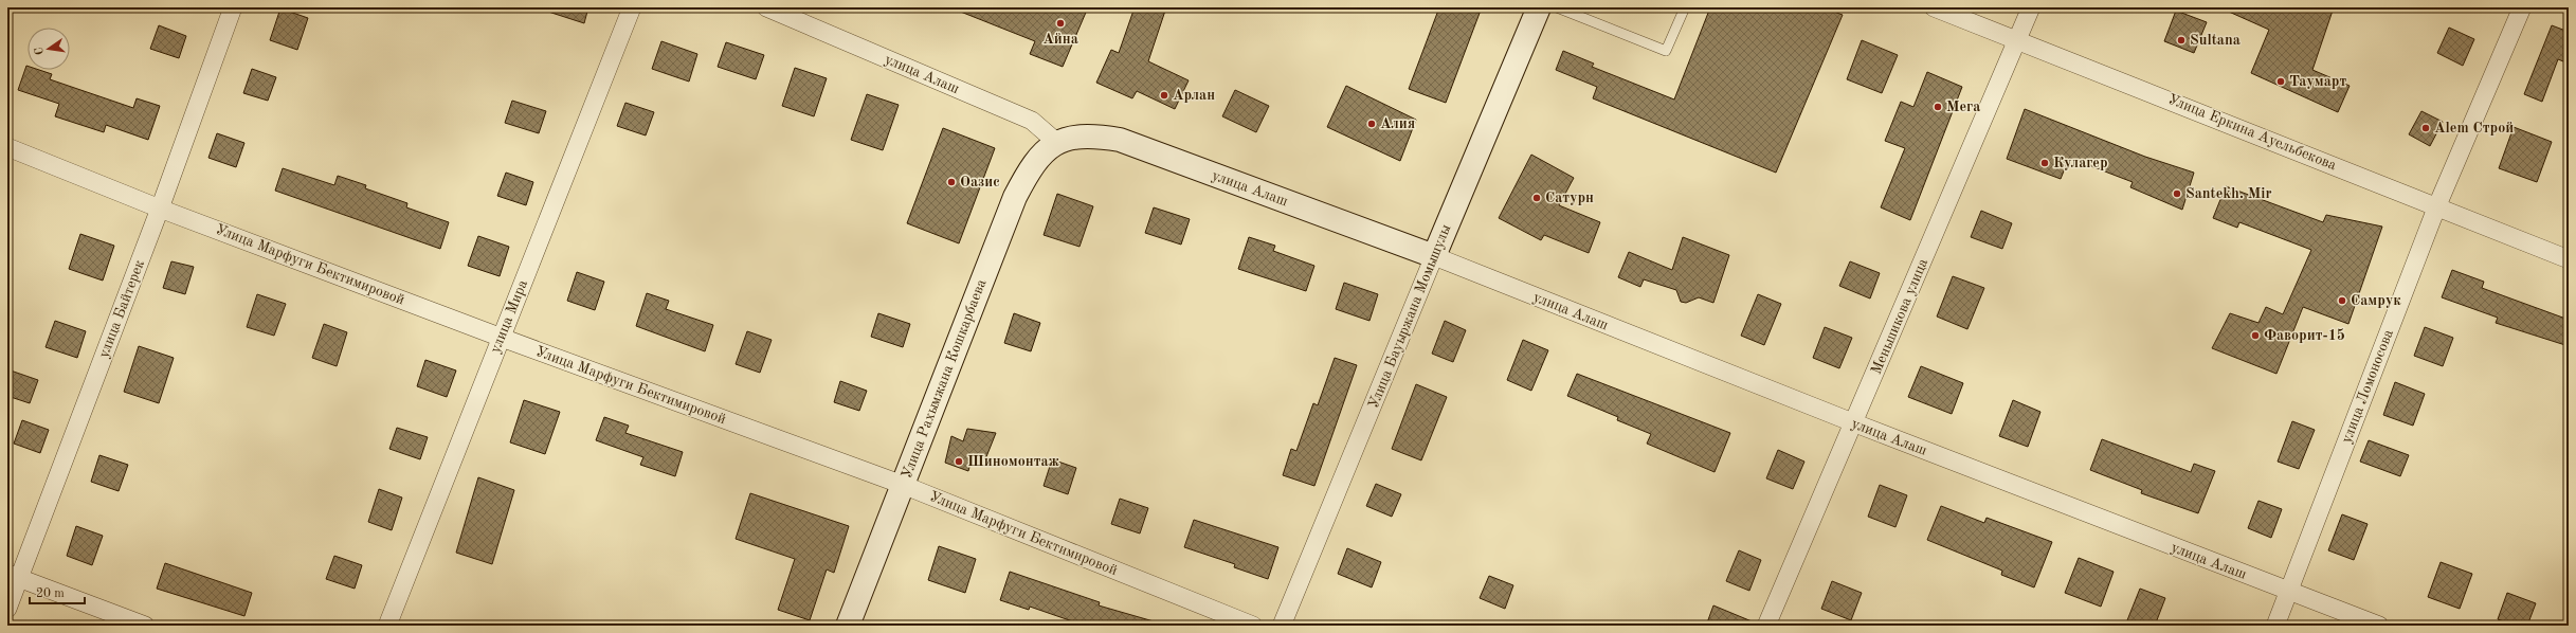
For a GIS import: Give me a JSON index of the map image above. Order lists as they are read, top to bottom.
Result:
{
  "streets": {
    "street": [
      "улица Алаш",
      "Улица Еркина Ауельбекова",
      "Улица Марфуги Бектимировой",
      "улица Байтерек",
      "улица Мира",
      "Улица Бауыржана Момышулы",
      "Меньшикова улица",
      "Улица Рахымжана Кошкарбаева",
      "улица Ломоносова"
    ]
  },
  "crossings": [
    ["улица Алаш", "Улица Бауыржана Момышулы"],
    ["улица Алаш", "Меньшикова улица"],
    ["улица Алаш", "Улица Рахымжана Кошкарбаева"],
    ["улица Алаш", "улица Ломоносова"],
    ["Улица Еркина Ауельбекова", "Меньшикова улица"],
    ["Улица Еркина Ауельбекова", "улица Ломоносова"],
    ["Улица Марфуги Бектимировой", "улица Байтерек"],
    ["Улица Марфуги Бектимировой", "улица Мира"],
    ["Улица Марфуги Бектимировой", "Улица Рахымжана Кошкарбаева"]
  ],
  "places": [
    "Айна",
    "Sultana",
    "Таумарт",
    "Арлан",
    "Мега",
    "Алия",
    "Alem Строй",
    "Кулагер",
    "Оазис",
    "Santekh. Mir",
    "Сатурн",
    "Самрук",
    "Фаворит-15",
    "Шиномонтаж"
  ],
  "scale_bar": "20 m",
  "north": "left"
}
